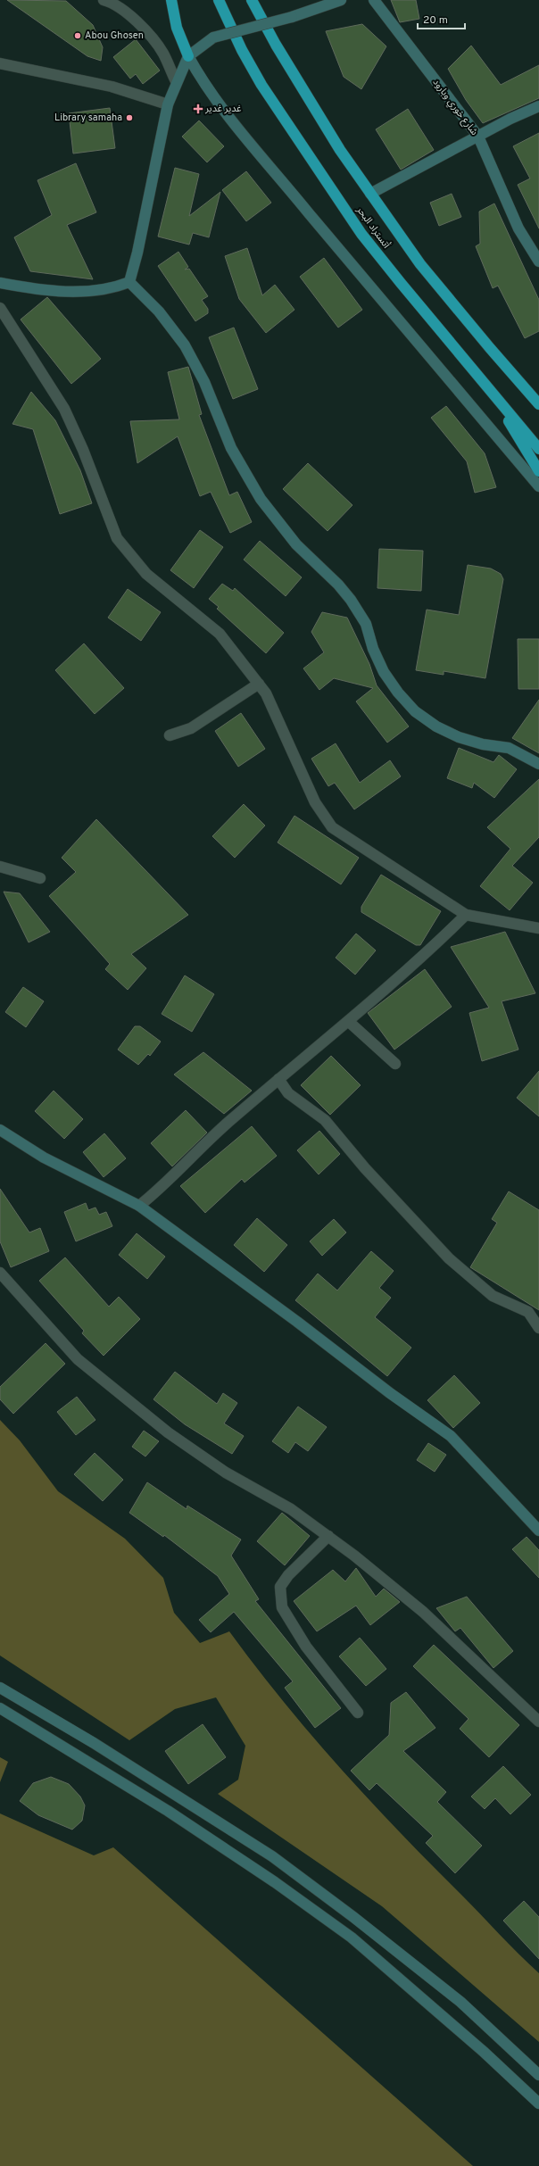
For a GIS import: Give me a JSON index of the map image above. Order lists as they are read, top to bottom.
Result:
{
  "streets": {
    "highway": ["أتستراد البحر"],
    "street": ["شارع خوري وبارود"]
  },
  "places": {
    "other": ["Abou Ghosen", "Library samaha"],
    "health": ["غدير غدير"]
  },
  "scale_bar": "20 m"
}
